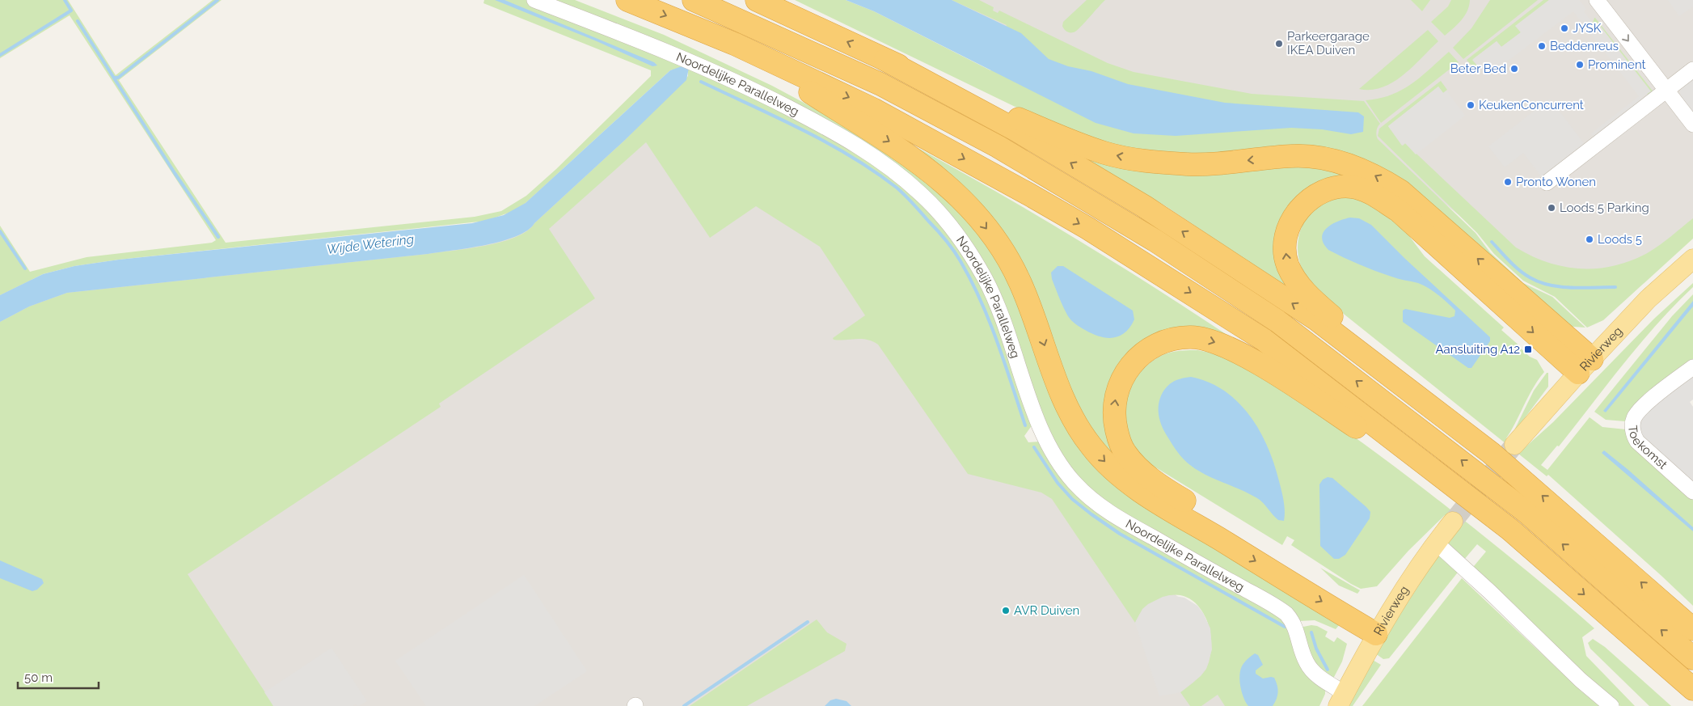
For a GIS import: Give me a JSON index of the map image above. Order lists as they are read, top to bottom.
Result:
{
  "streets": {
    "main road": ["Rivierweg"],
    "street": ["Noordelijke Parallelweg", "Toekomst"]
  },
  "crossings": [
    ["Noordelijke Parallelweg", "Rivierweg"]
  ],
  "water": ["Wijde Wetering"],
  "places": {
    "other": [
      "JYSK",
      "Parkeergarage IKEA Duiven",
      "Beddenreus",
      "Prominent",
      "Beter Bed",
      "KeukenConcurrent",
      "Pronto Wonen",
      "Loods 5 Parking",
      "Loods 5",
      "AVR Duiven"
    ],
    "transit": ["Aansluiting A12"]
  },
  "scale_bar": "50 m"
}
